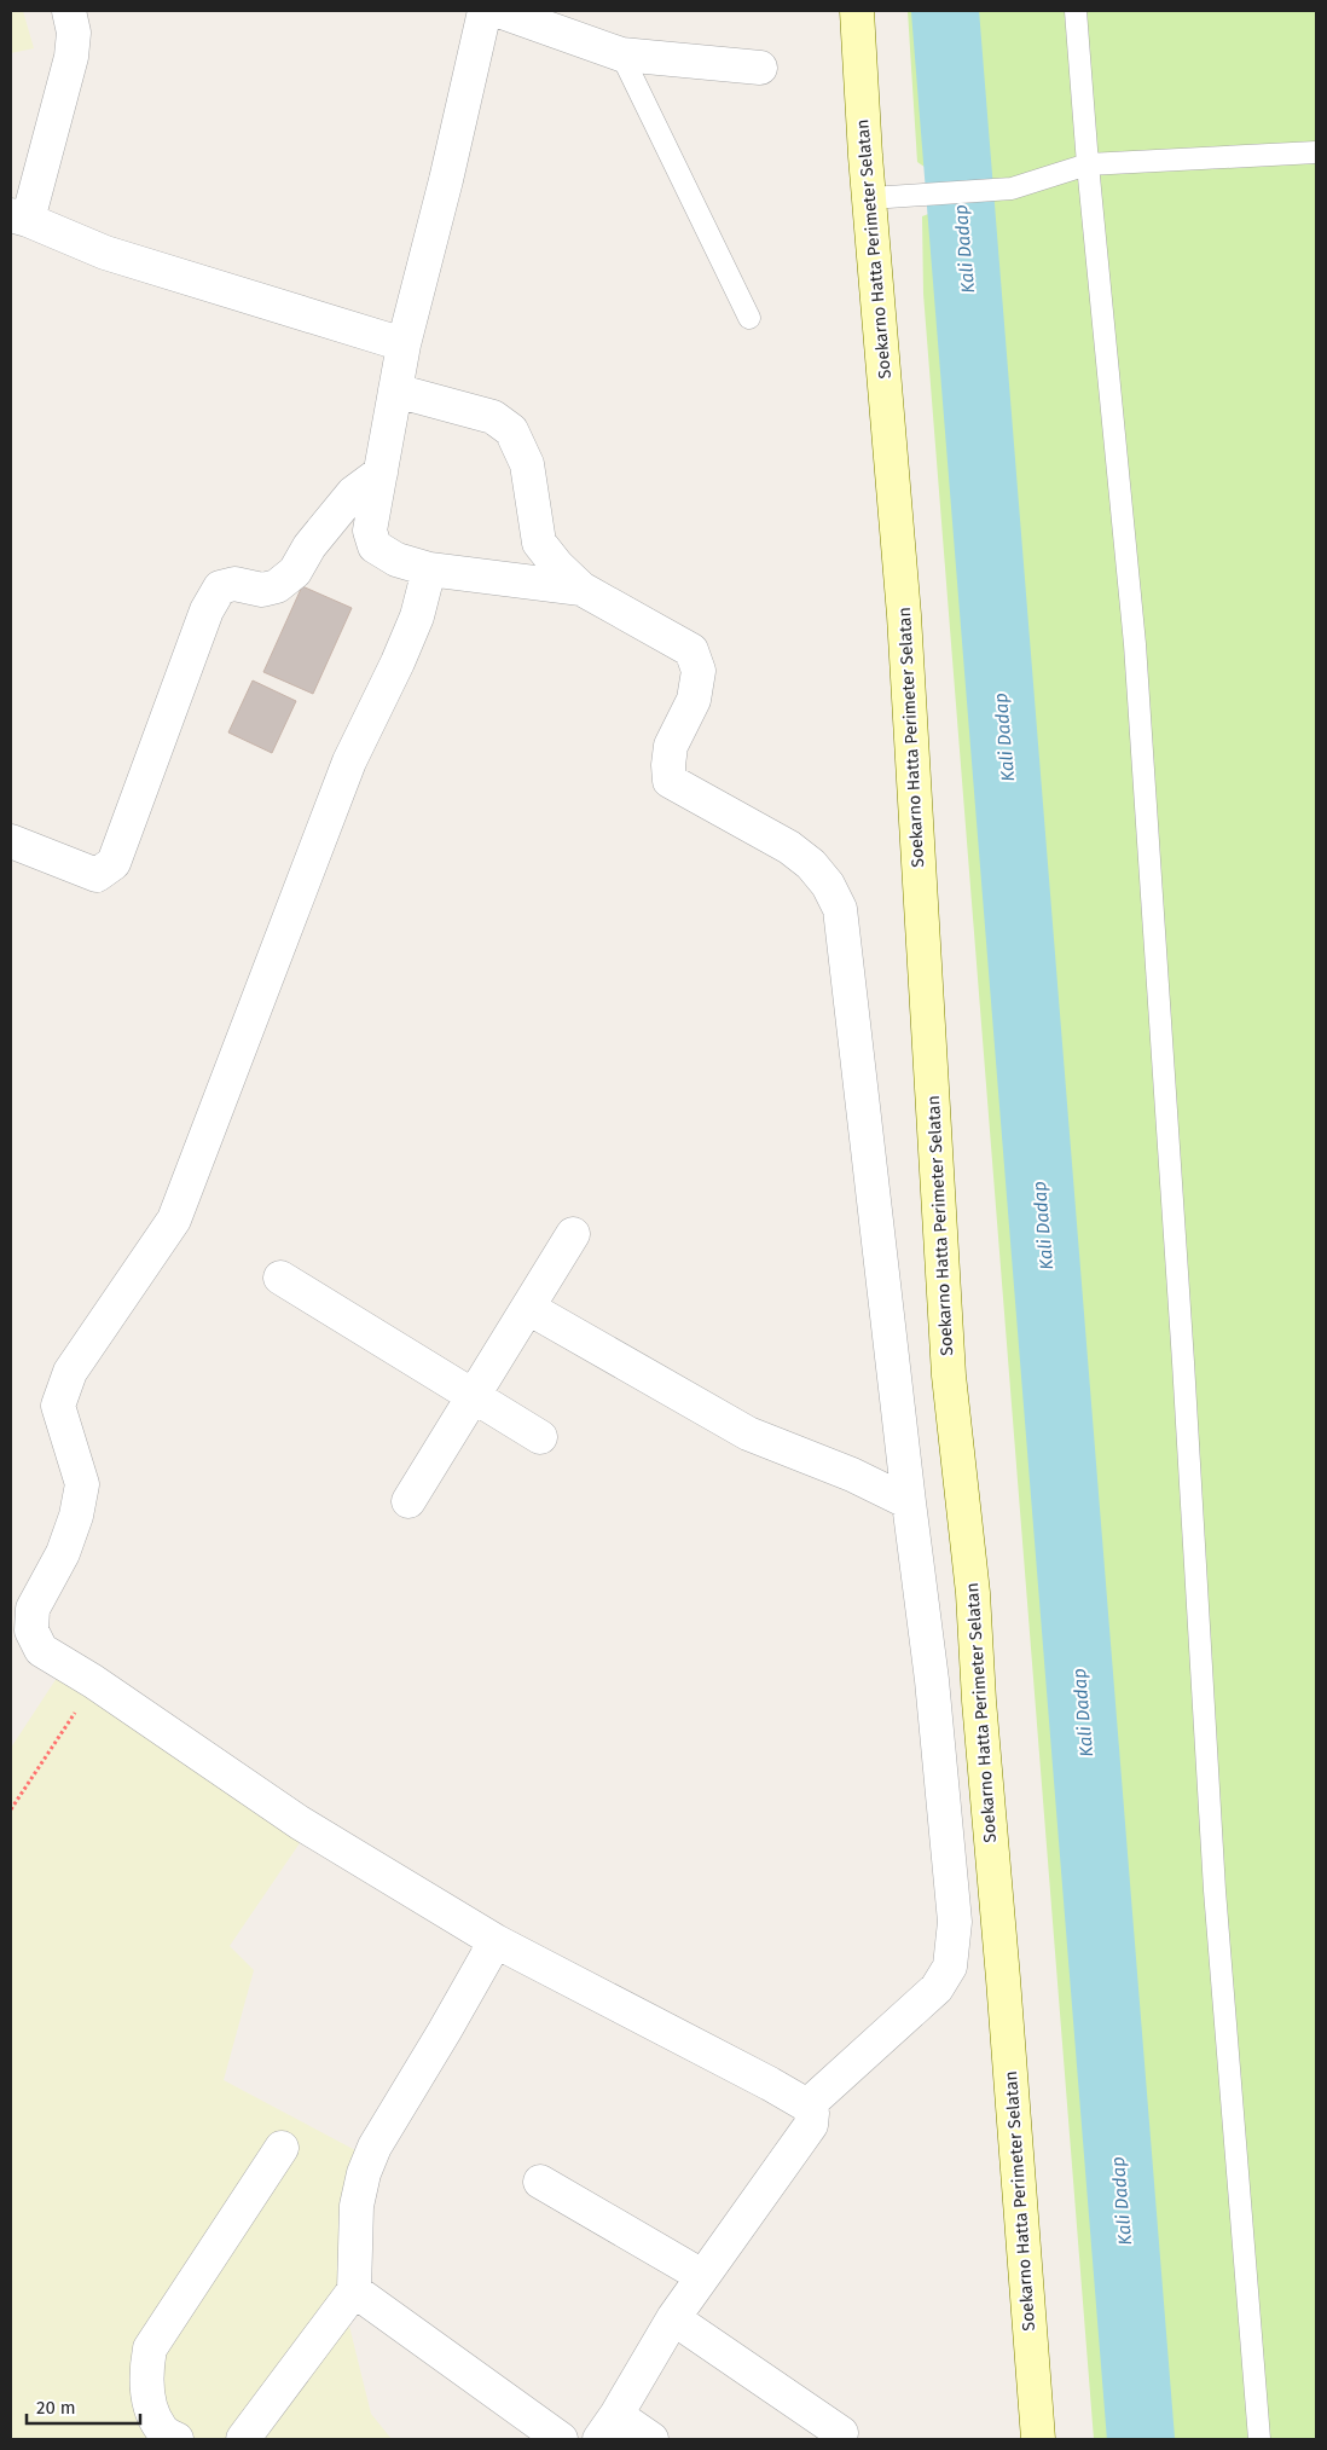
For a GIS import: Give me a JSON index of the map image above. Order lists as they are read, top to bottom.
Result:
{
  "streets": {
    "main road": ["Soekarno Hatta Perimeter Selatan"]
  },
  "water": ["Kali Dadap"],
  "scale_bar": "20 m"
}
